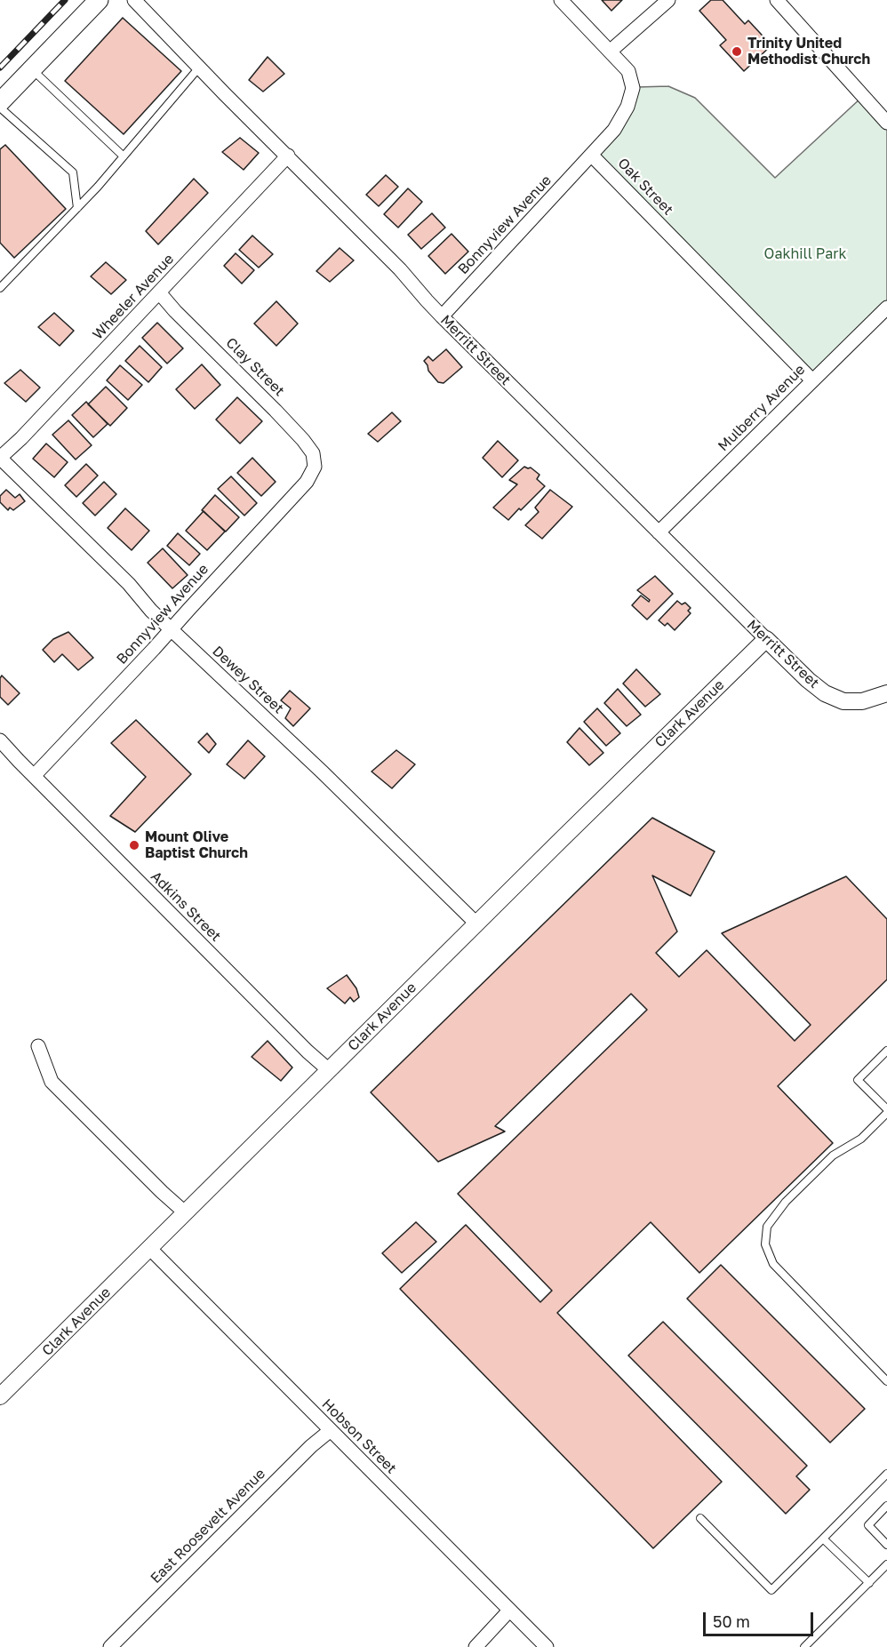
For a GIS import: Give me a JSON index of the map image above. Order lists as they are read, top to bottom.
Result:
{
  "streets": {
    "street": [
      "Oak Street",
      "Bonnyview Avenue",
      "Wheeler Avenue",
      "Merritt Street",
      "Clay Street",
      "Mulberry Avenue",
      "Dewey Street",
      "Clark Avenue",
      "Adkins Street",
      "Hobson Street",
      "East Roosevelt Avenue"
    ]
  },
  "crossings": [
    ["Oak Street", "Bonnyview Avenue"],
    ["Oak Street", "Mulberry Avenue"],
    ["Bonnyview Avenue", "Merritt Street"],
    ["Bonnyview Avenue", "Clay Street"],
    ["Bonnyview Avenue", "Dewey Street"],
    ["Bonnyview Avenue", "Adkins Street"],
    ["Wheeler Avenue", "Merritt Street"],
    ["Wheeler Avenue", "Clay Street"],
    ["Wheeler Avenue", "Dewey Street"],
    ["Merritt Street", "Mulberry Avenue"],
    ["Merritt Street", "Clark Avenue"],
    ["Dewey Street", "Clark Avenue"],
    ["Clark Avenue", "Adkins Street"],
    ["Clark Avenue", "Hobson Street"],
    ["Hobson Street", "East Roosevelt Avenue"]
  ],
  "parks": ["Oakhill Park"],
  "places": ["Trinity United Methodist Church", "Mount Olive Baptist Church"],
  "scale_bar": "50 m"
}
